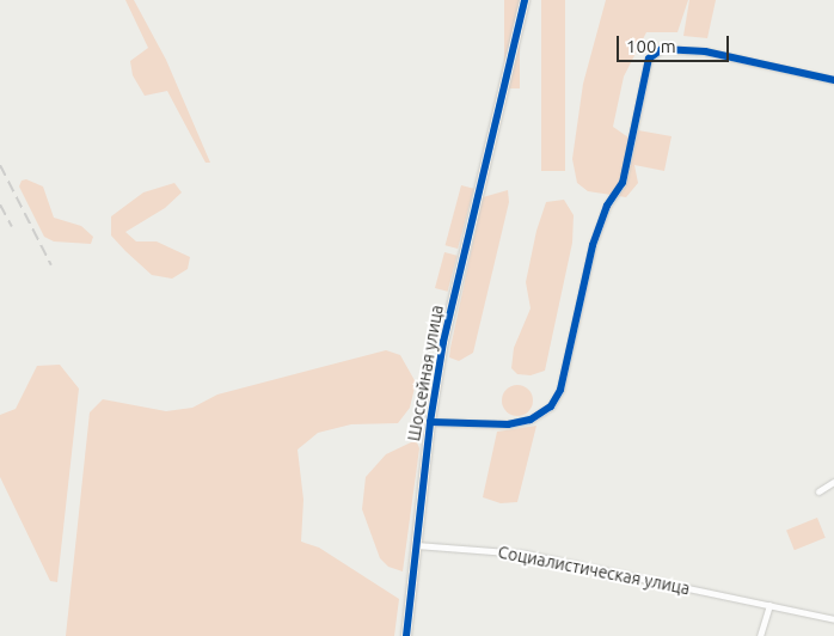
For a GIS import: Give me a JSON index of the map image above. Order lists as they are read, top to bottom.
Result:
{
  "streets": {
    "street": ["Шоссейная улица", "Социалистическая улица"]
  },
  "crossings": [
    ["Шоссейная улица", "Социалистическая улица"]
  ],
  "scale_bar": "100 m"
}
